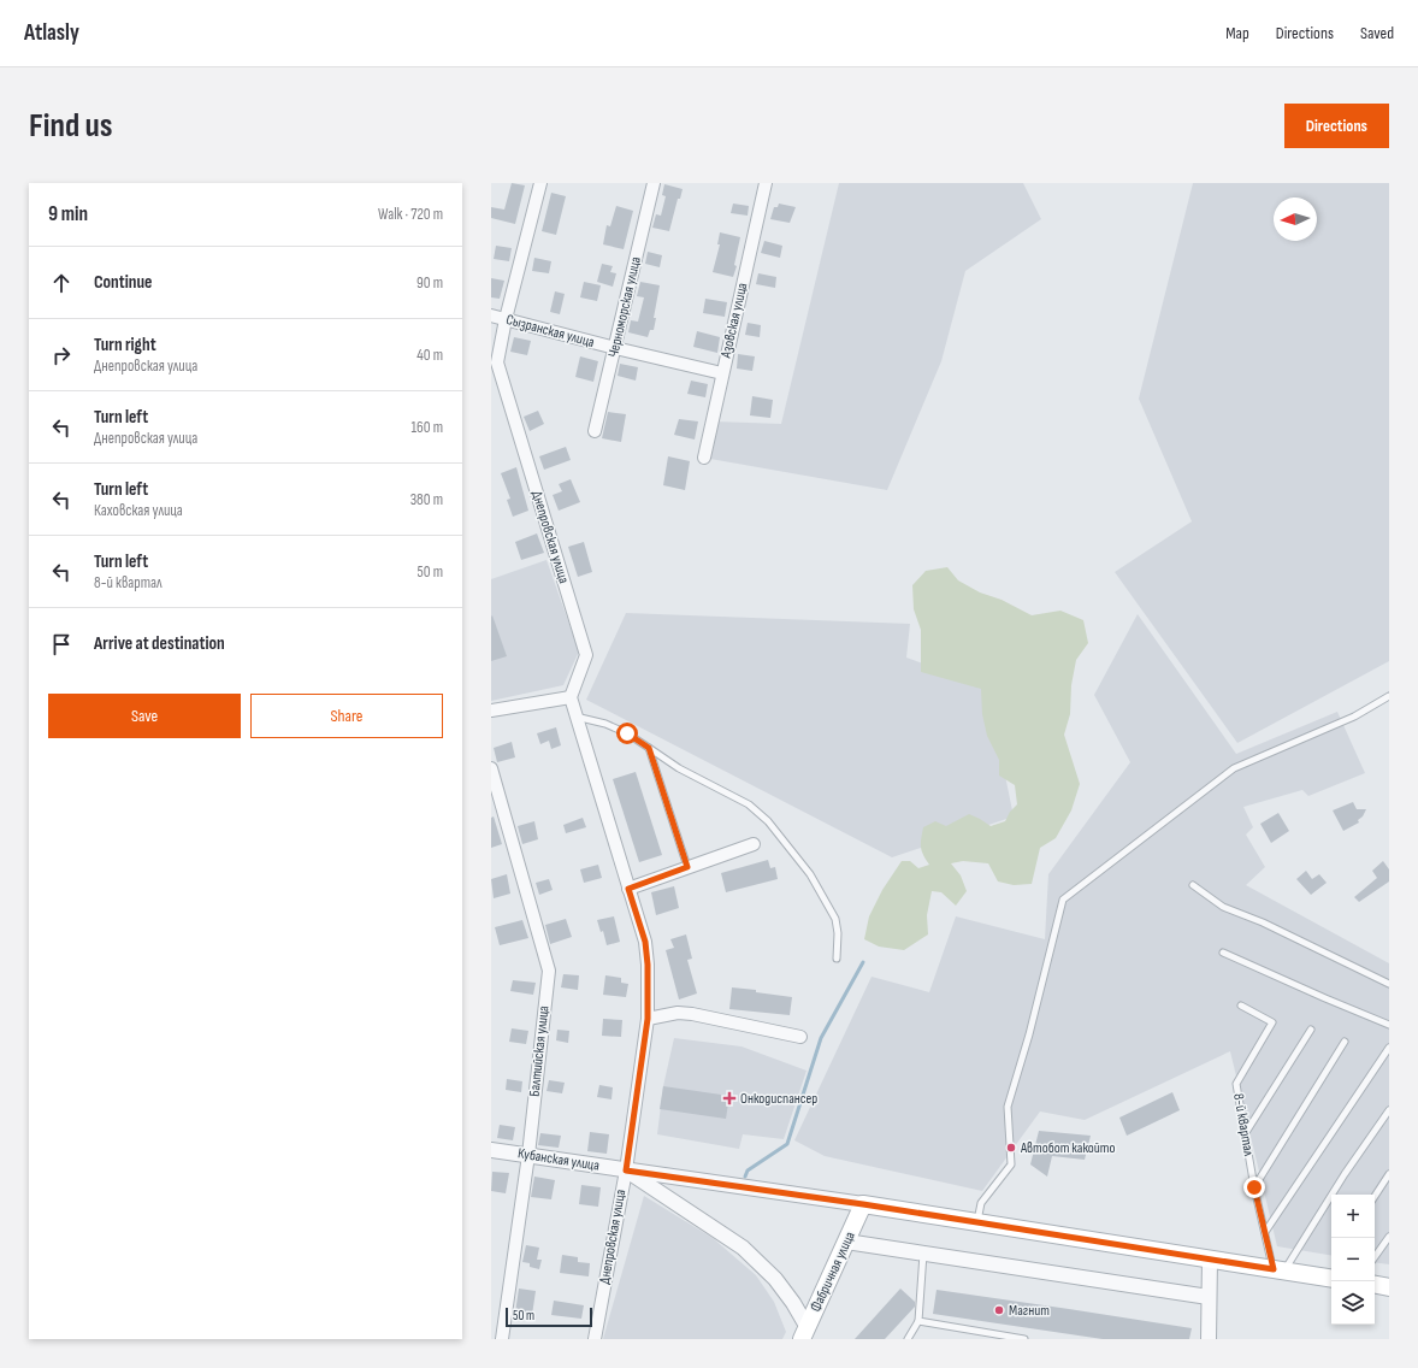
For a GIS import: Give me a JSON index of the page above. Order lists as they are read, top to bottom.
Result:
{
  "streets": {
    "main road": ["Фабричная улица"],
    "street": [
      "Черноморская улица",
      "Азовская улица",
      "Сызранская улица",
      "Днепровская улица",
      "Балтийская улица",
      "Кубанская улица"
    ],
    "lane": ["8-й квартал"]
  },
  "crossings": [
    ["Черноморская улица", "Сызранская улица"],
    ["Азовская улица", "Сызранская улица"],
    ["Сызранская улица", "Днепровская улица"],
    ["Днепровская улица", "Кубанская улица"],
    ["Балтийская улица", "Кубанская улица"],
    ["Кубанская улица", "Фабричная улица"]
  ],
  "places": {
    "health": ["Онкодиспансер"],
    "other": ["Автобот какойто", "Магнит"]
  },
  "scale_bar": "50 m",
  "north": "left",
  "page": {
    "header": "Atlasly",
    "nav": ["Map", "Directions", "Saved"],
    "buttons": [
      "Directions",
      ["Save", "Share"]
    ],
    "title": "Find us",
    "heading": ["9 min", "Walk · 720 m"],
    "list": [
      ["Continue", "90 m"],
      ["Turn right", "Днепровская улица", "40 m"],
      ["Turn left", "Днепровская улица", "160 m"],
      ["Turn left", "Каховская улица", "380 m"],
      ["Turn left", "8-й квартал", "50 m"],
      "Arrive at destination"
    ],
    "map_buttons": ["+", "−"],
    "scale": "50 m"
  }
}
